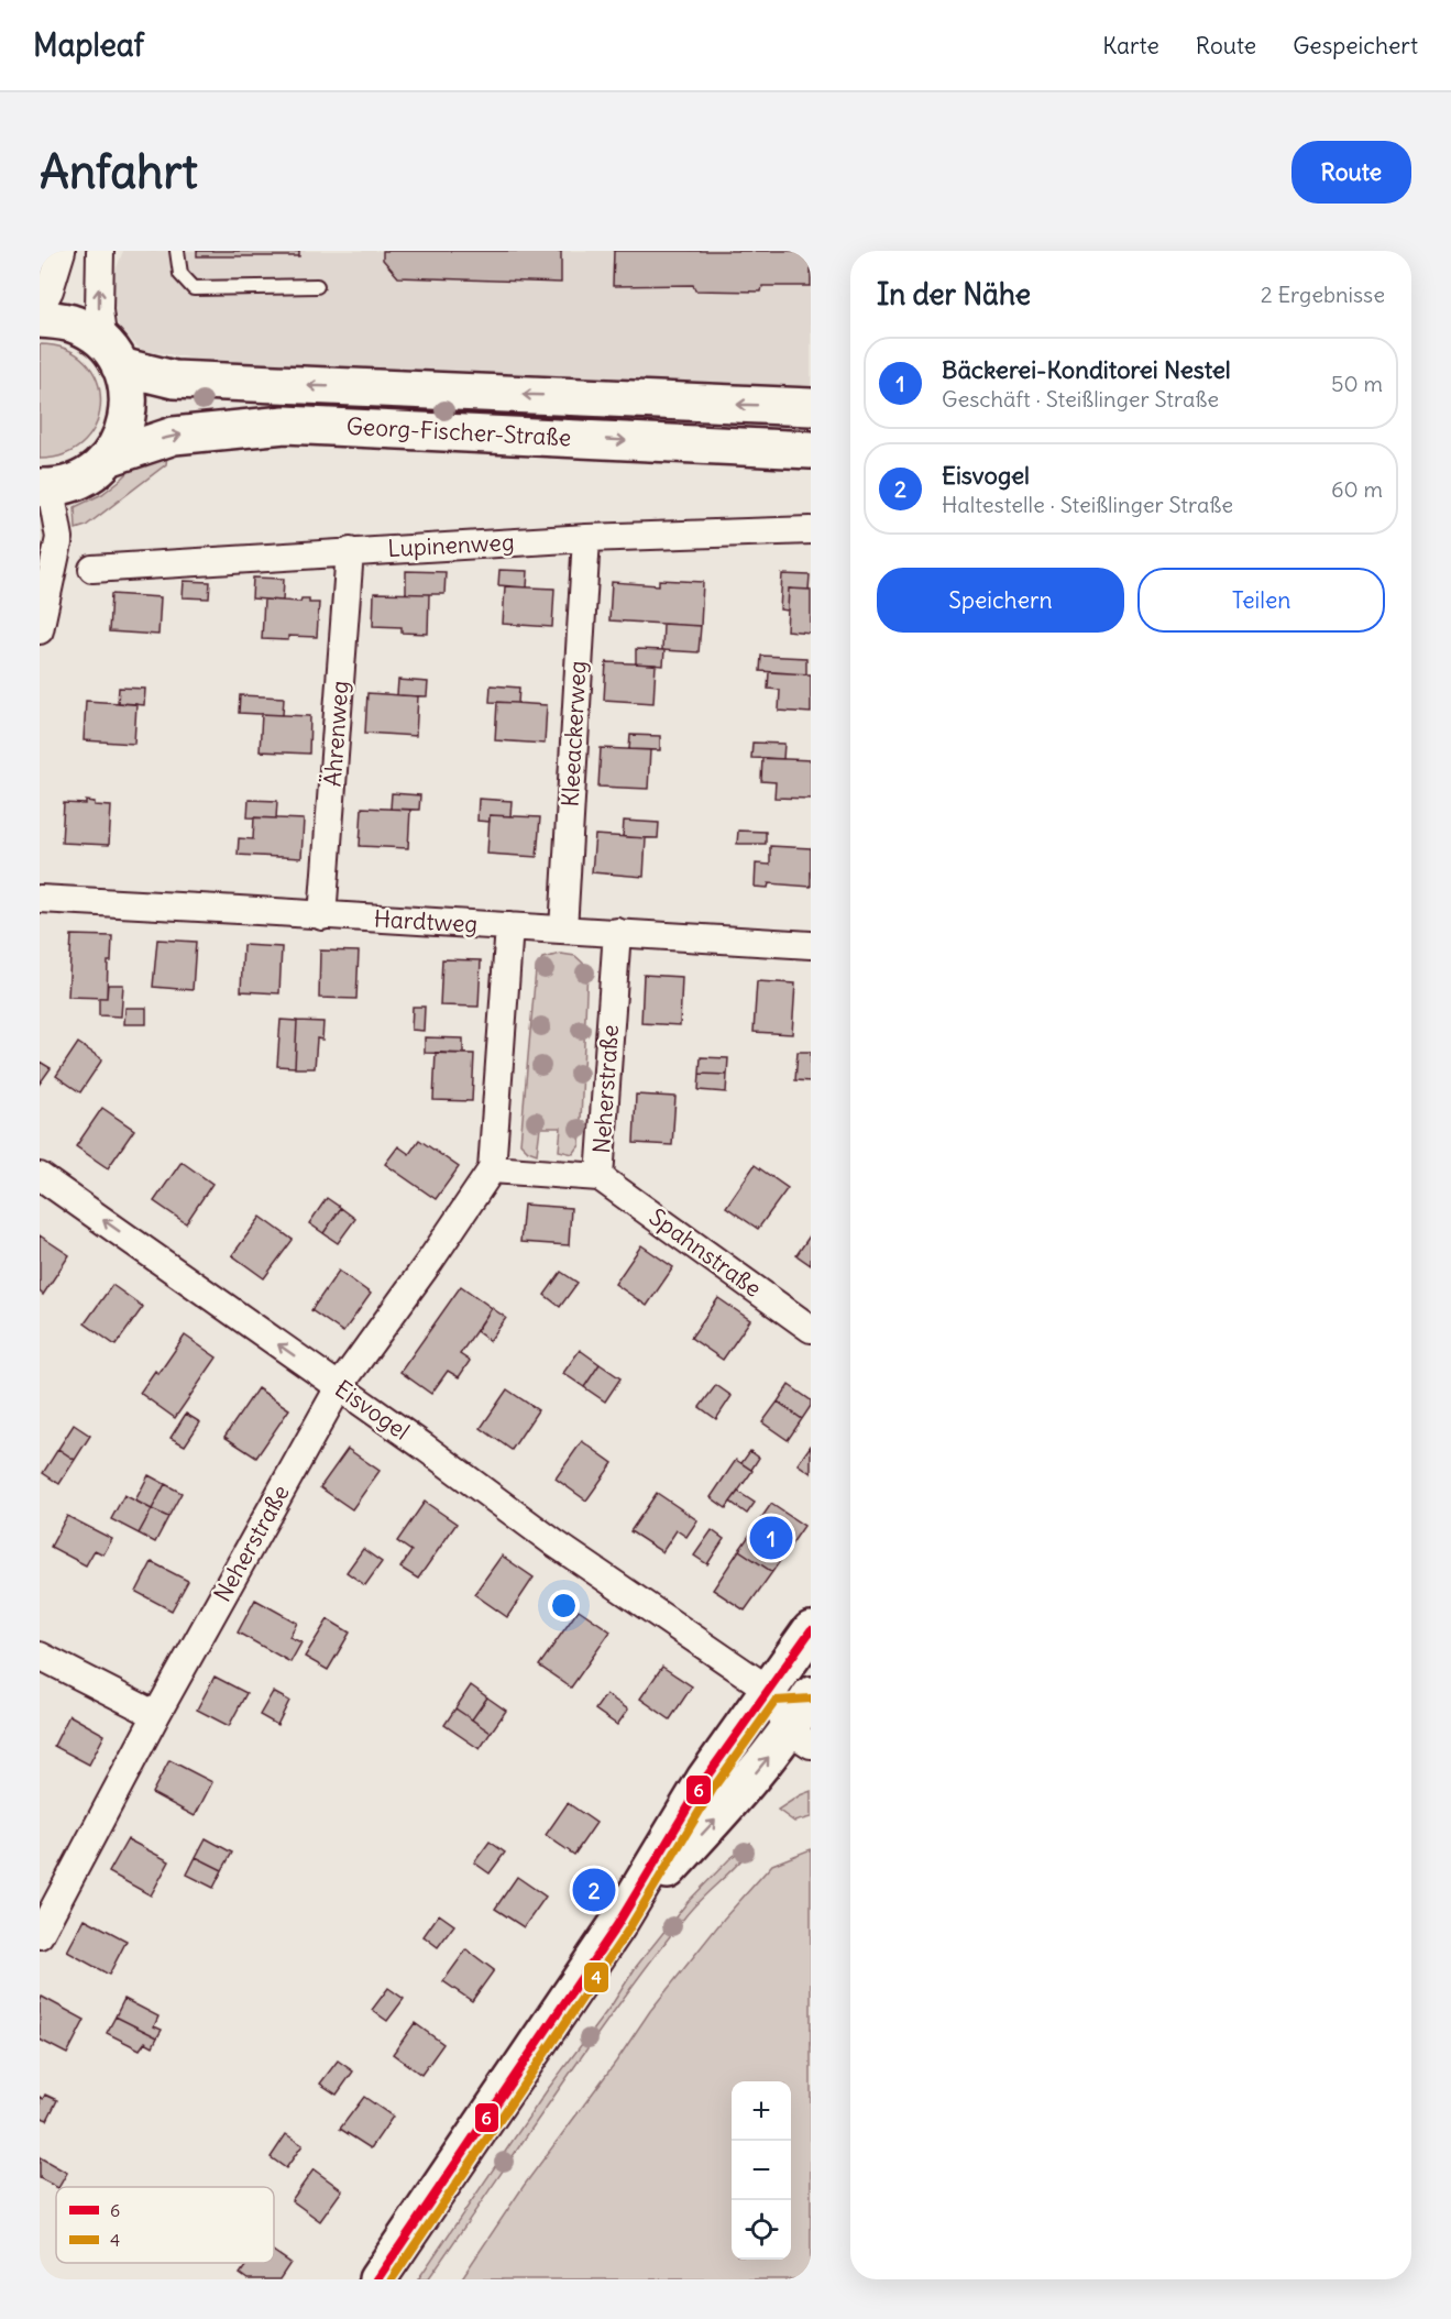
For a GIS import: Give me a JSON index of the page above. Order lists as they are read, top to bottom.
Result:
{
  "streets": {
    "main road": ["Georg-Fischer-Straße"],
    "street": [
      "Lupinenweg",
      "Ährenweg",
      "Kleeackerweg",
      "Hardtweg",
      "Neherstraße",
      "Spahnstraße",
      "Eisvogel"
    ]
  },
  "crossings": [
    ["Lupinenweg", "Ährenweg"],
    ["Lupinenweg", "Kleeackerweg"],
    ["Ährenweg", "Hardtweg"],
    ["Kleeackerweg", "Hardtweg"],
    ["Hardtweg", "Neherstraße"],
    ["Neherstraße", "Spahnstraße"],
    ["Neherstraße", "Eisvogel"]
  ],
  "one_way": ["Eisvogel"],
  "lines": ["transit line 6", "transit line 4"],
  "legend": ["6", "4"],
  "page": {
    "header": "Mapleaf",
    "nav": ["Karte", "Route", "Gespeichert"],
    "buttons": [
      "Route",
      ["Speichern", "Teilen"]
    ],
    "title": "Anfahrt",
    "heading": ["In der Nähe", "2 Ergebnisse"],
    "list": [
      {
        "mark": "1",
        "name": "Bäckerei-Konditorei Nestel",
        "note": "Geschäft · Steißlinger Straße",
        "value": "50 m"
      },
      {
        "mark": "2",
        "name": "Eisvogel",
        "note": "Haltestelle · Steißlinger Straße",
        "value": "60 m"
      }
    ],
    "pins": ["1", "2"],
    "map_buttons": ["+", "−"]
  }
}
